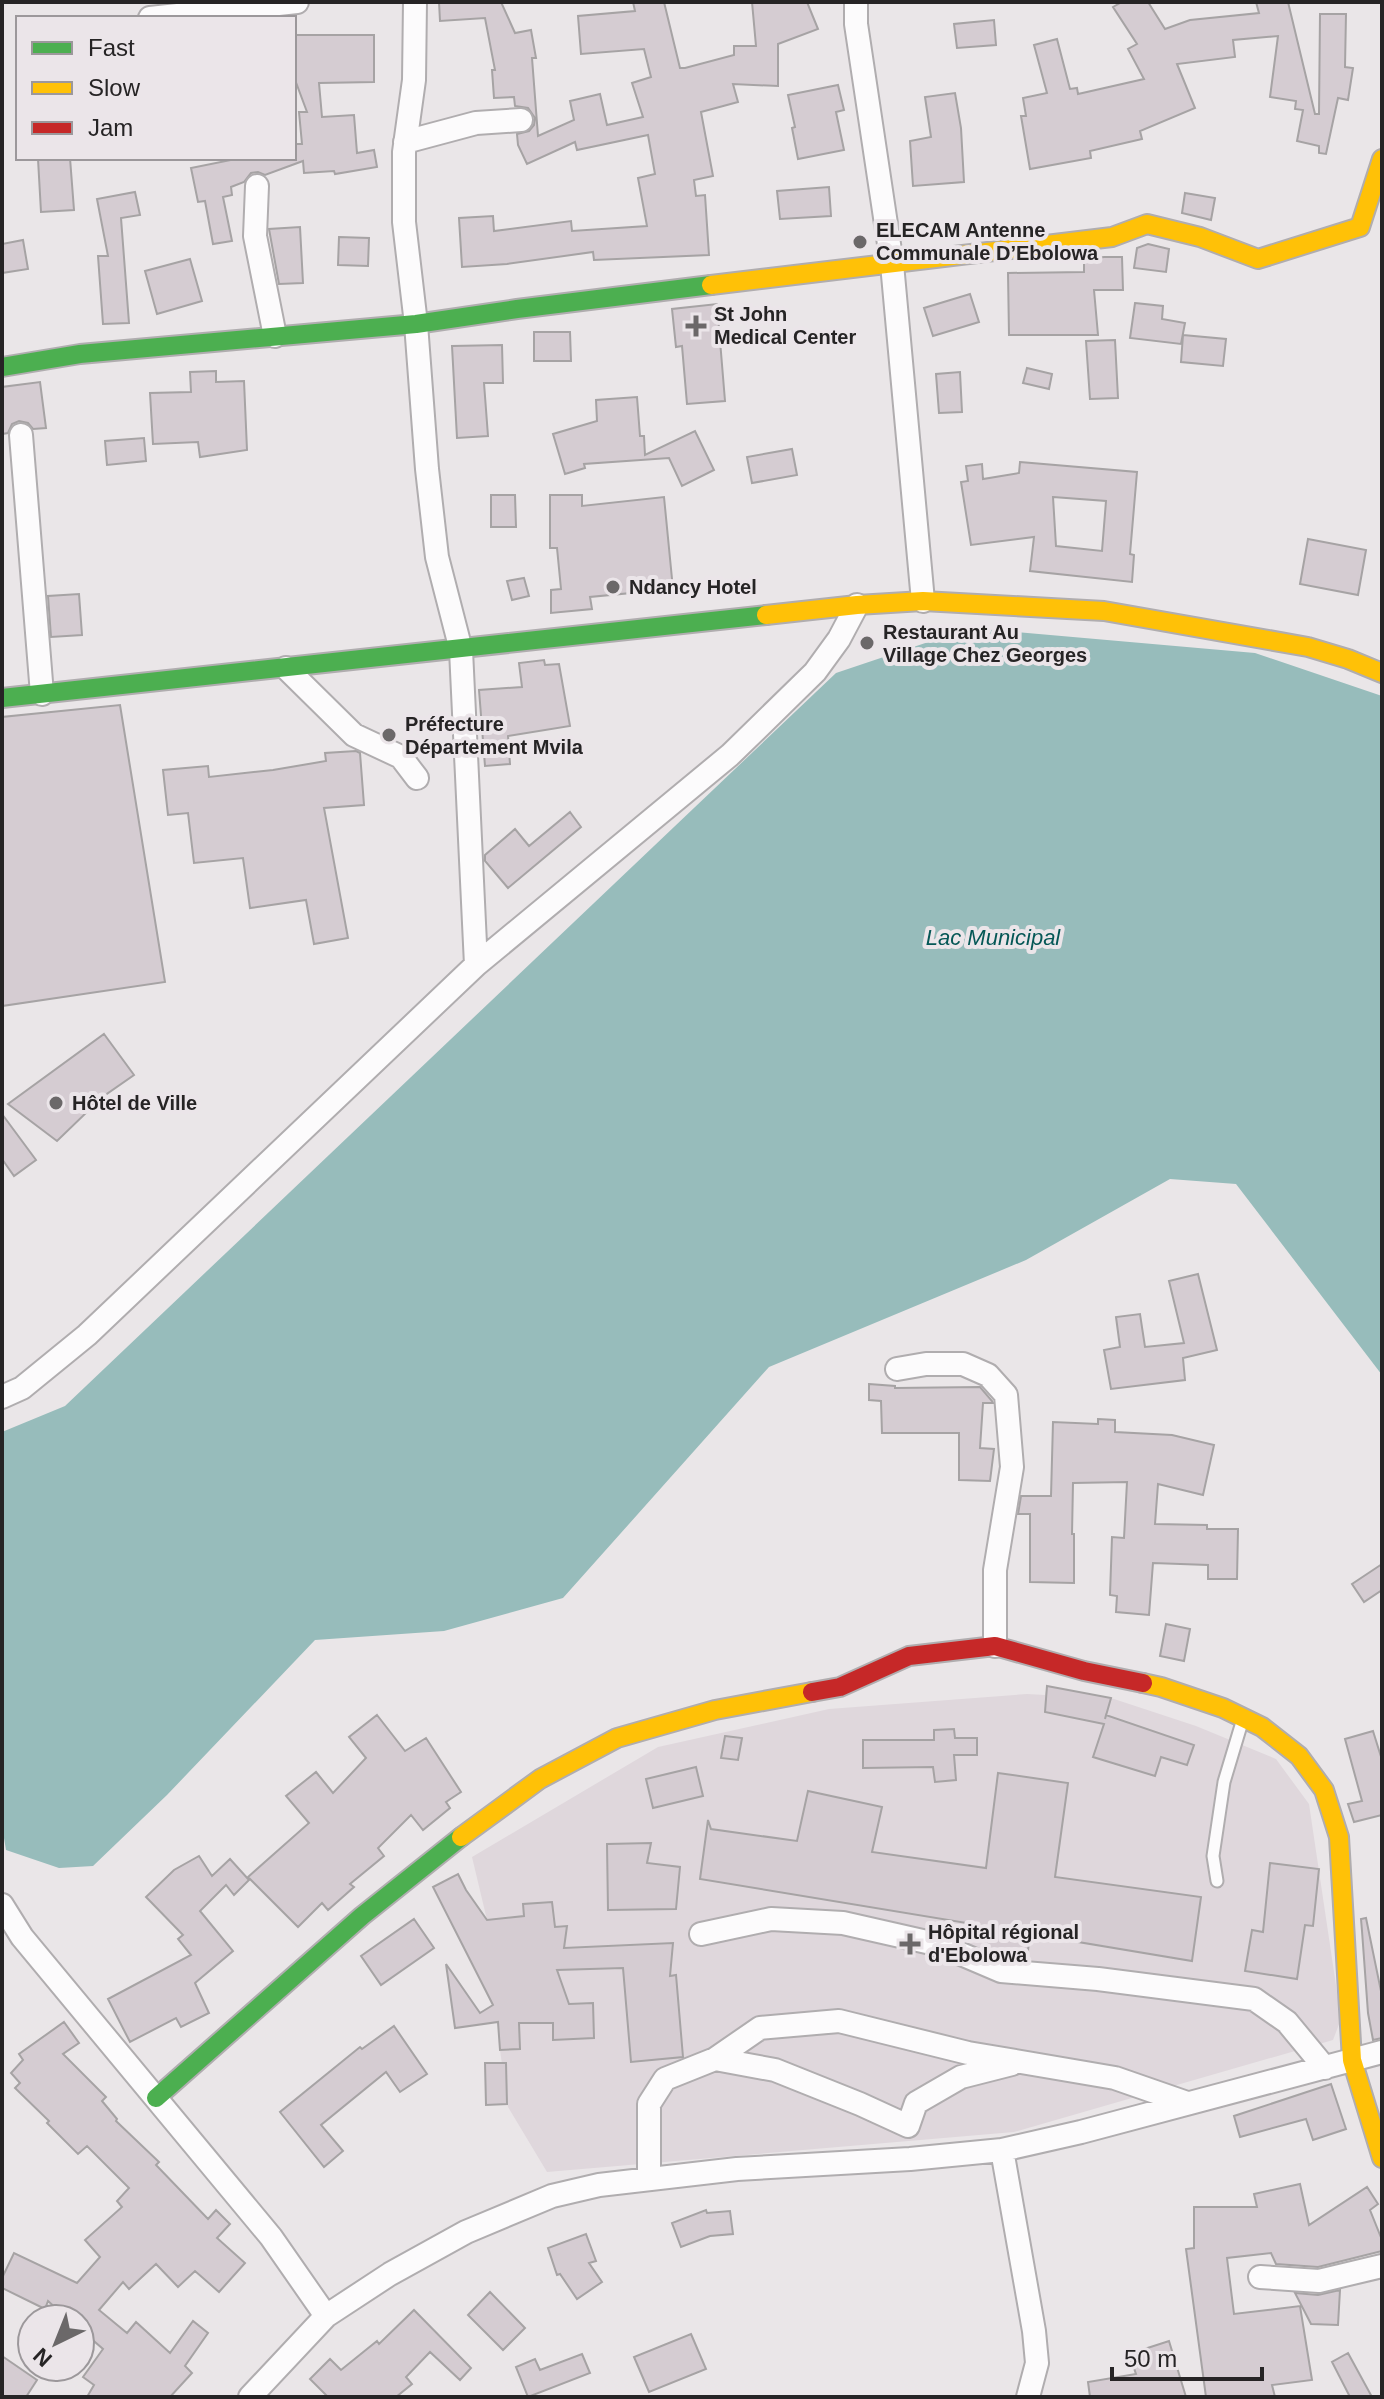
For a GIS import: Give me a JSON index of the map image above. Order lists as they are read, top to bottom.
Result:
{
  "water": ["Lac Municipal"],
  "places": {
    "other": [
      "ELECAM Antenne Communale D’Ebolowa",
      "Ndancy Hotel",
      "Restaurant Au Village Chez Georges",
      "Préfecture Département Mvila",
      "Hôtel de Ville"
    ],
    "health": ["St John Medical Center", "Hôpital régional d'Ebolowa"]
  },
  "legend": ["Fast", "Slow", "Jam"],
  "scale_bar": "50 m",
  "north": "bottom left"
}
